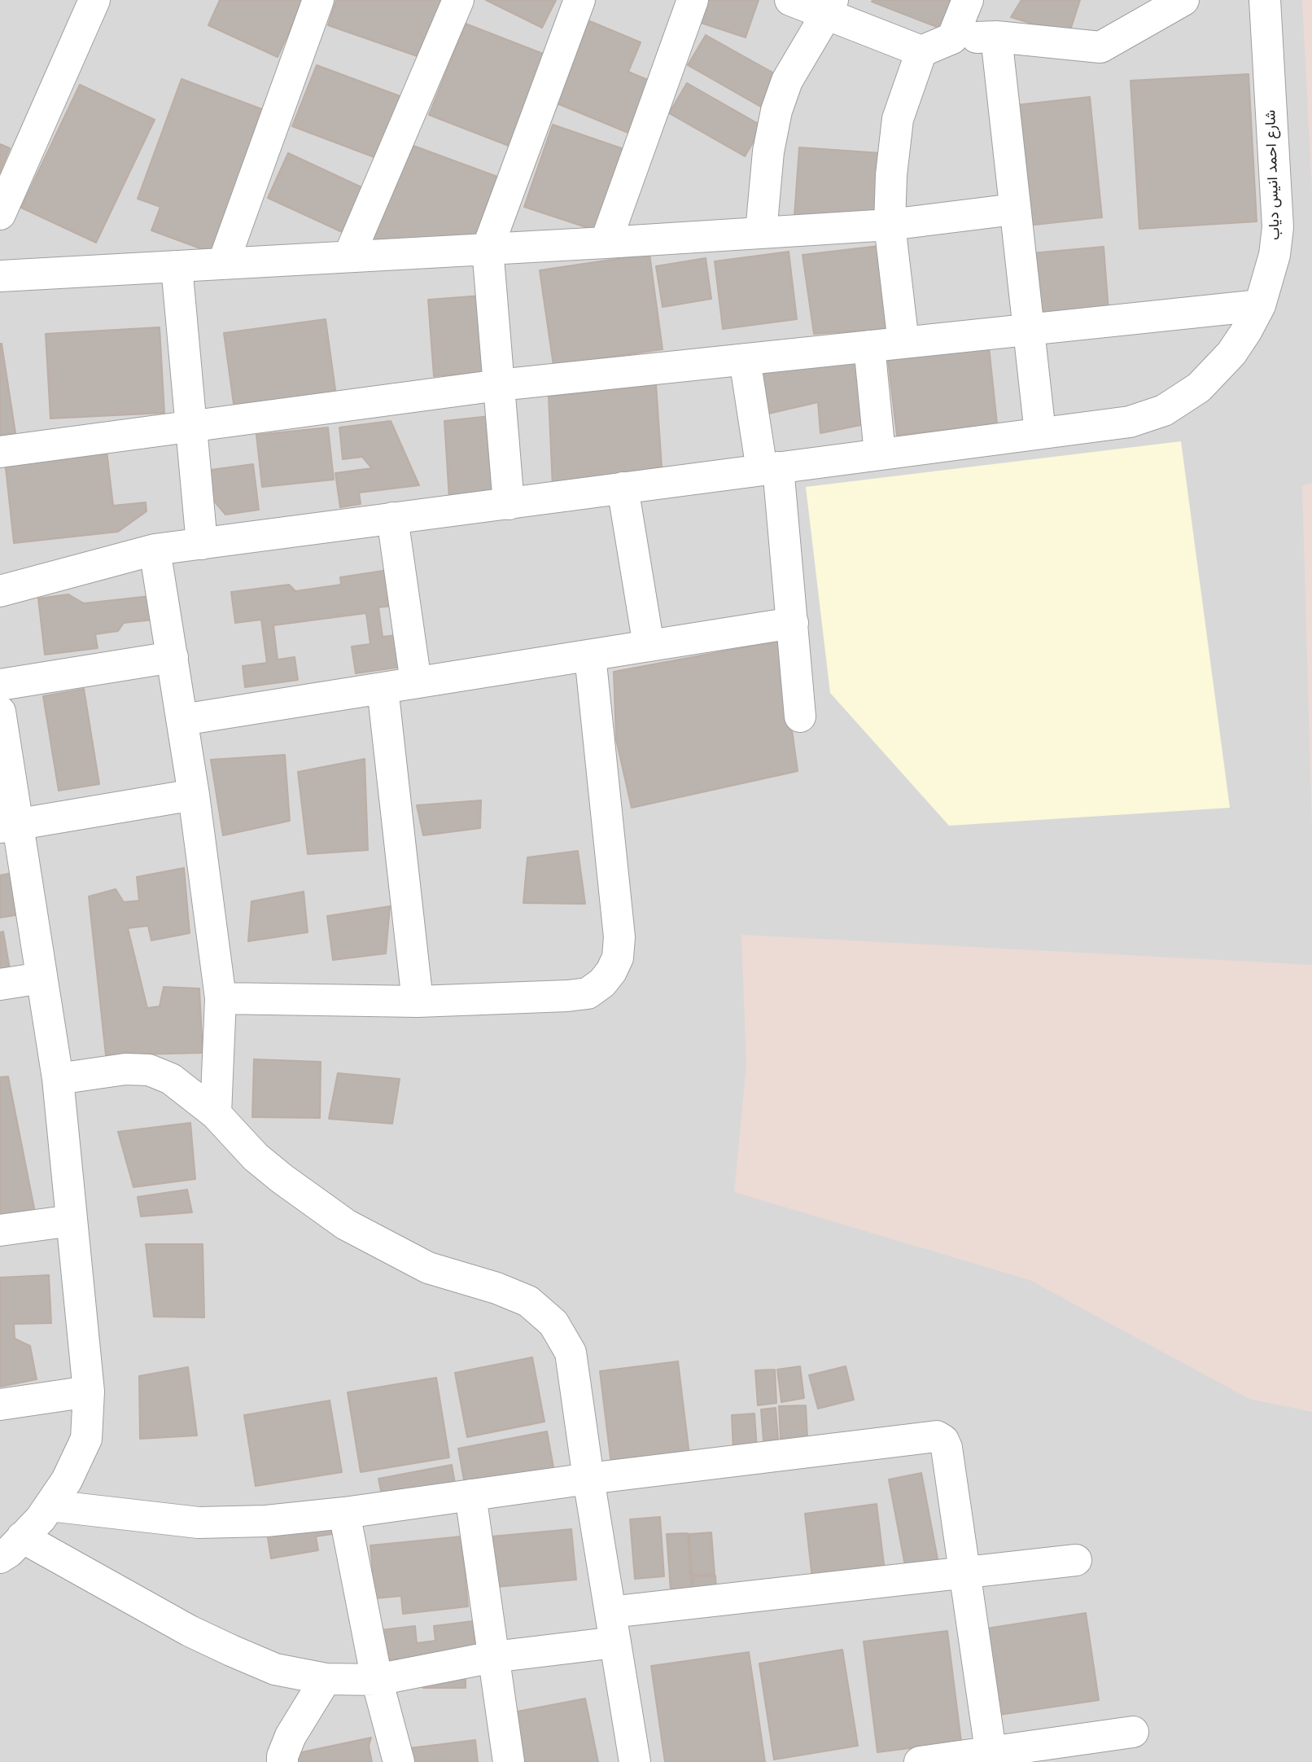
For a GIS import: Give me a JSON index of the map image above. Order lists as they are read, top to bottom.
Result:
{
  "streets": {
    "street": ["شارع احمد انيس دياب"]
  }
}
